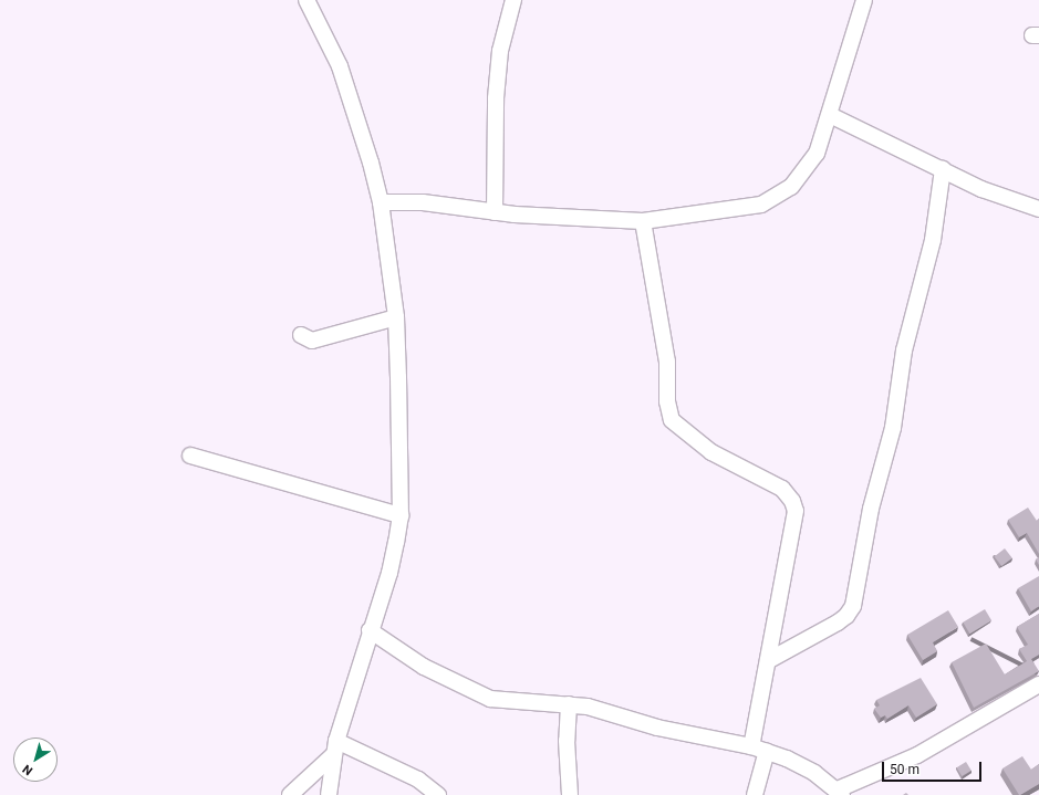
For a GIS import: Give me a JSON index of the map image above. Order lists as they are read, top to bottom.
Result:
{
  "scale_bar": "50 m",
  "north": "bottom left"
}
